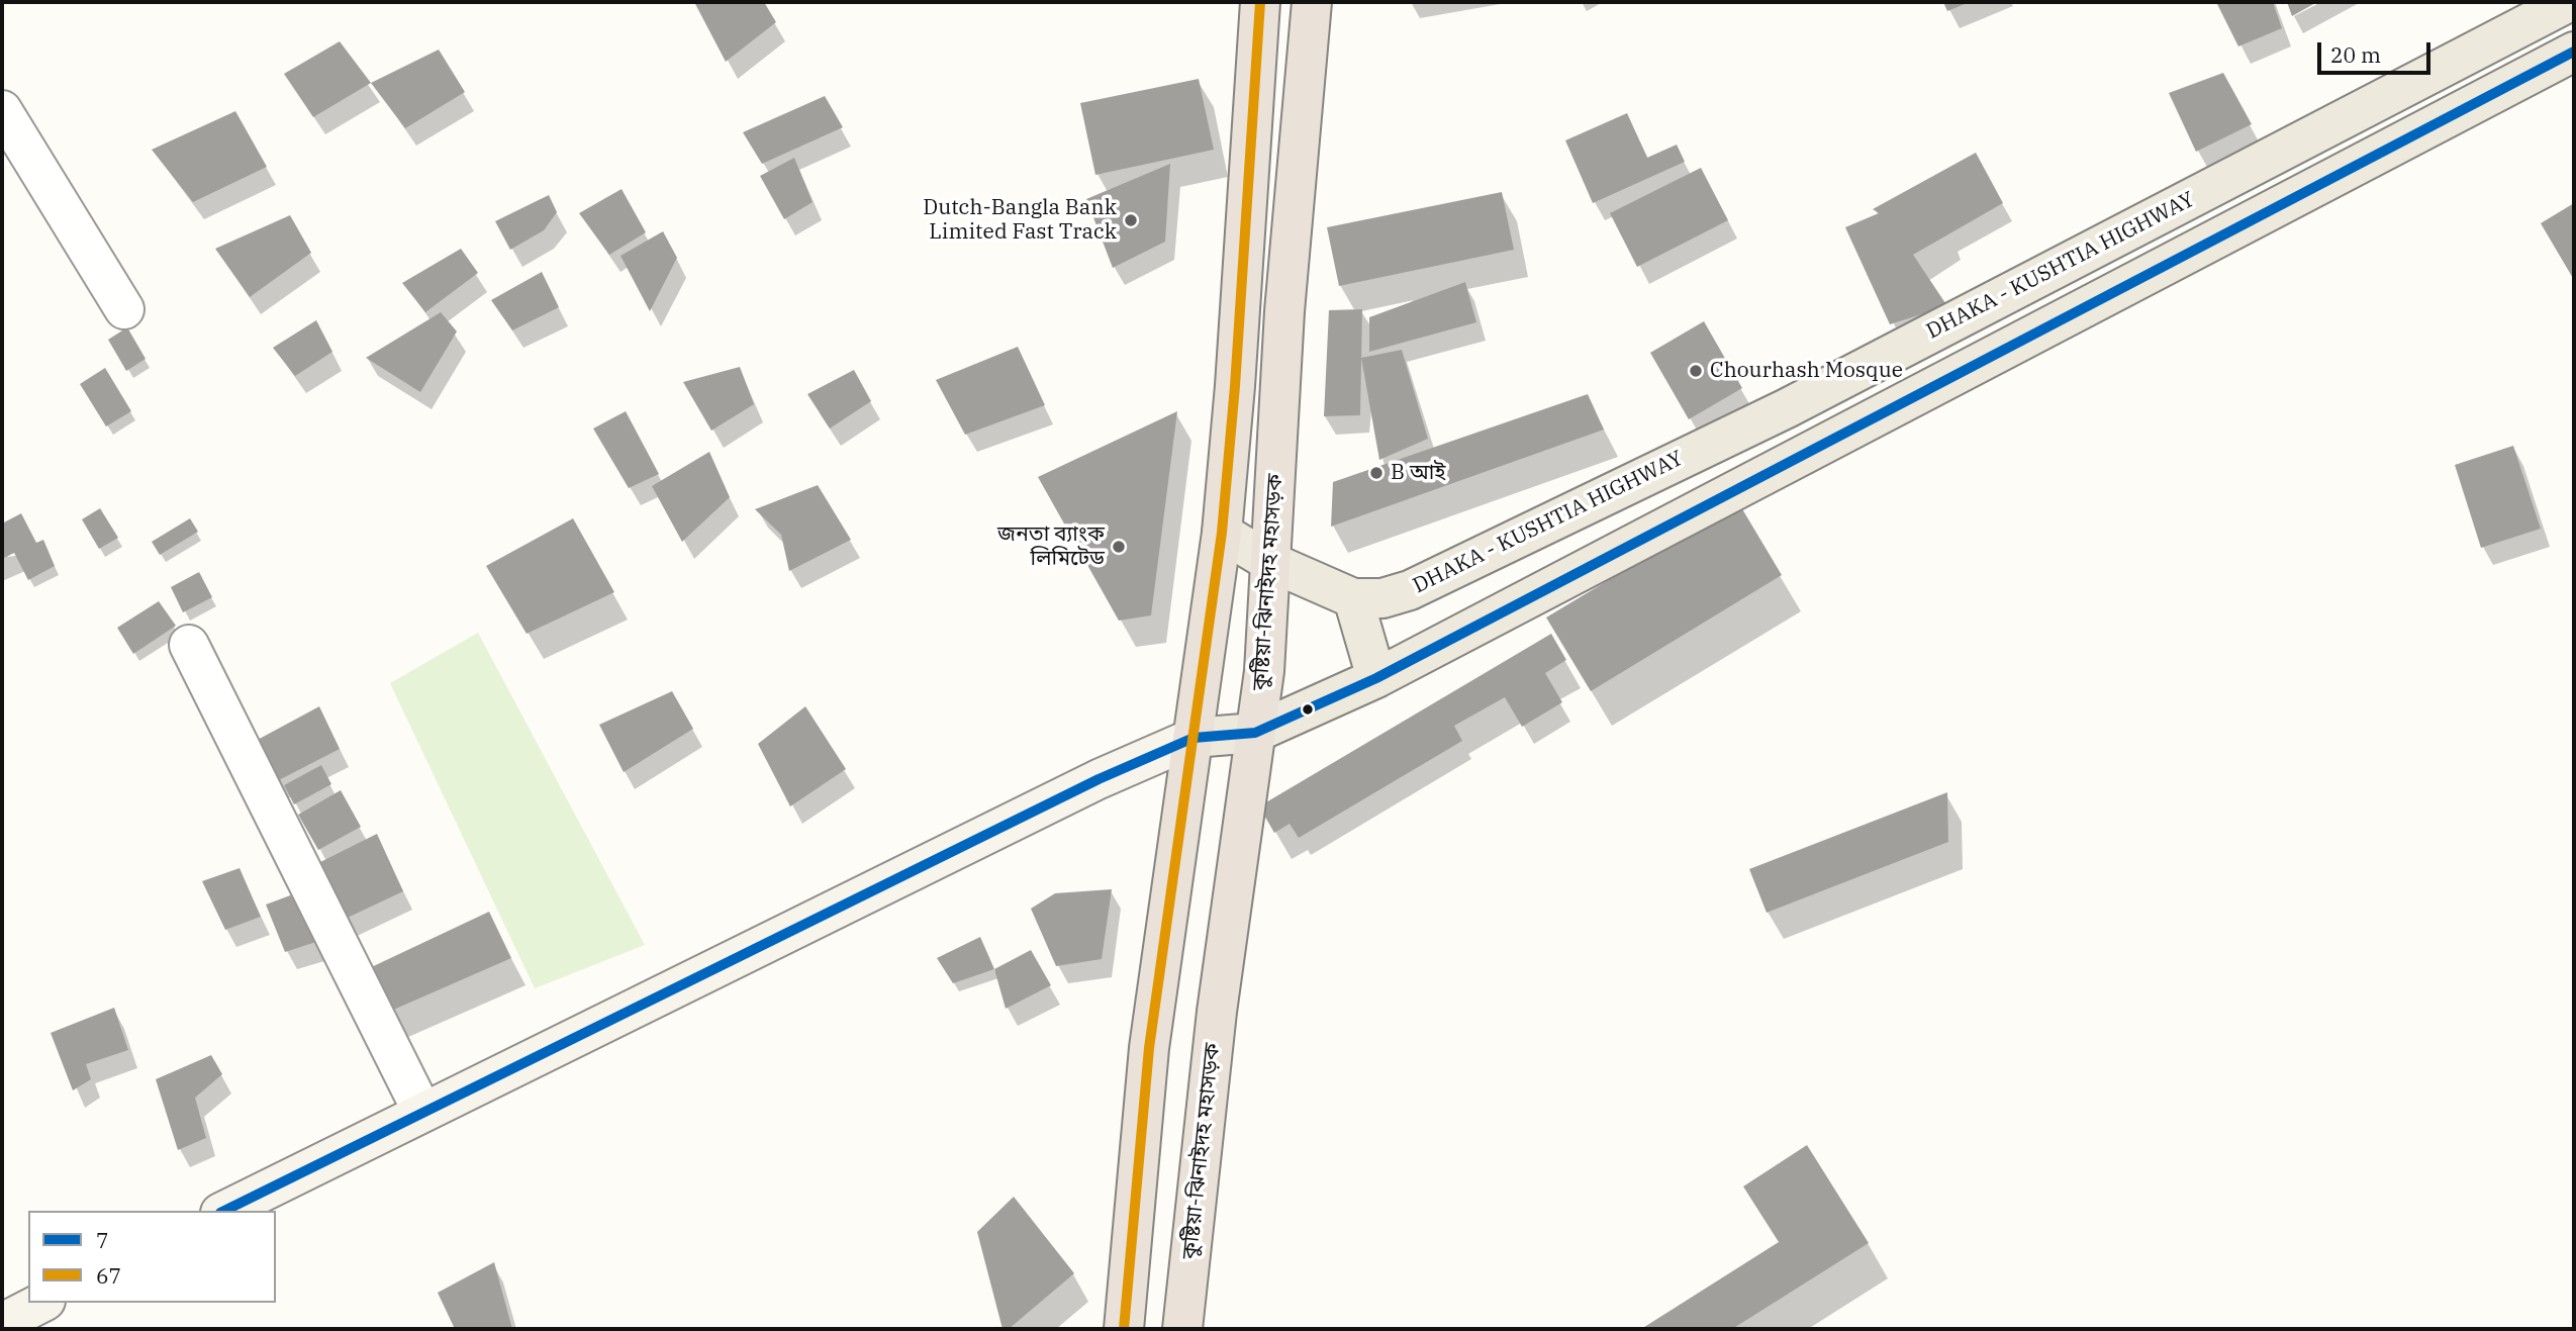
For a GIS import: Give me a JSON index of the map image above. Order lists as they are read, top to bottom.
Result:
{
  "streets": {
    "highway": ["কুষ্টিয়া-ঝিনাইদহ মহাসড়ক"],
    "main road": ["DHAKA - KUSHTIA HIGHWAY"]
  },
  "crossings": [
    ["DHAKA - KUSHTIA HIGHWAY", "কুষ্টিয়া-ঝিনাইদহ মহাসড়ক"]
  ],
  "places": [
    "Dutch-Bangla Bank Limited Fast Track",
    "Chourhash Mosque",
    "B আই",
    "জনতা ব্যাংক লিমিটেড"
  ],
  "lines": ["transit line 67", "transit line 7"],
  "legend": ["7", "67"],
  "scale_bar": "20 m"
}
